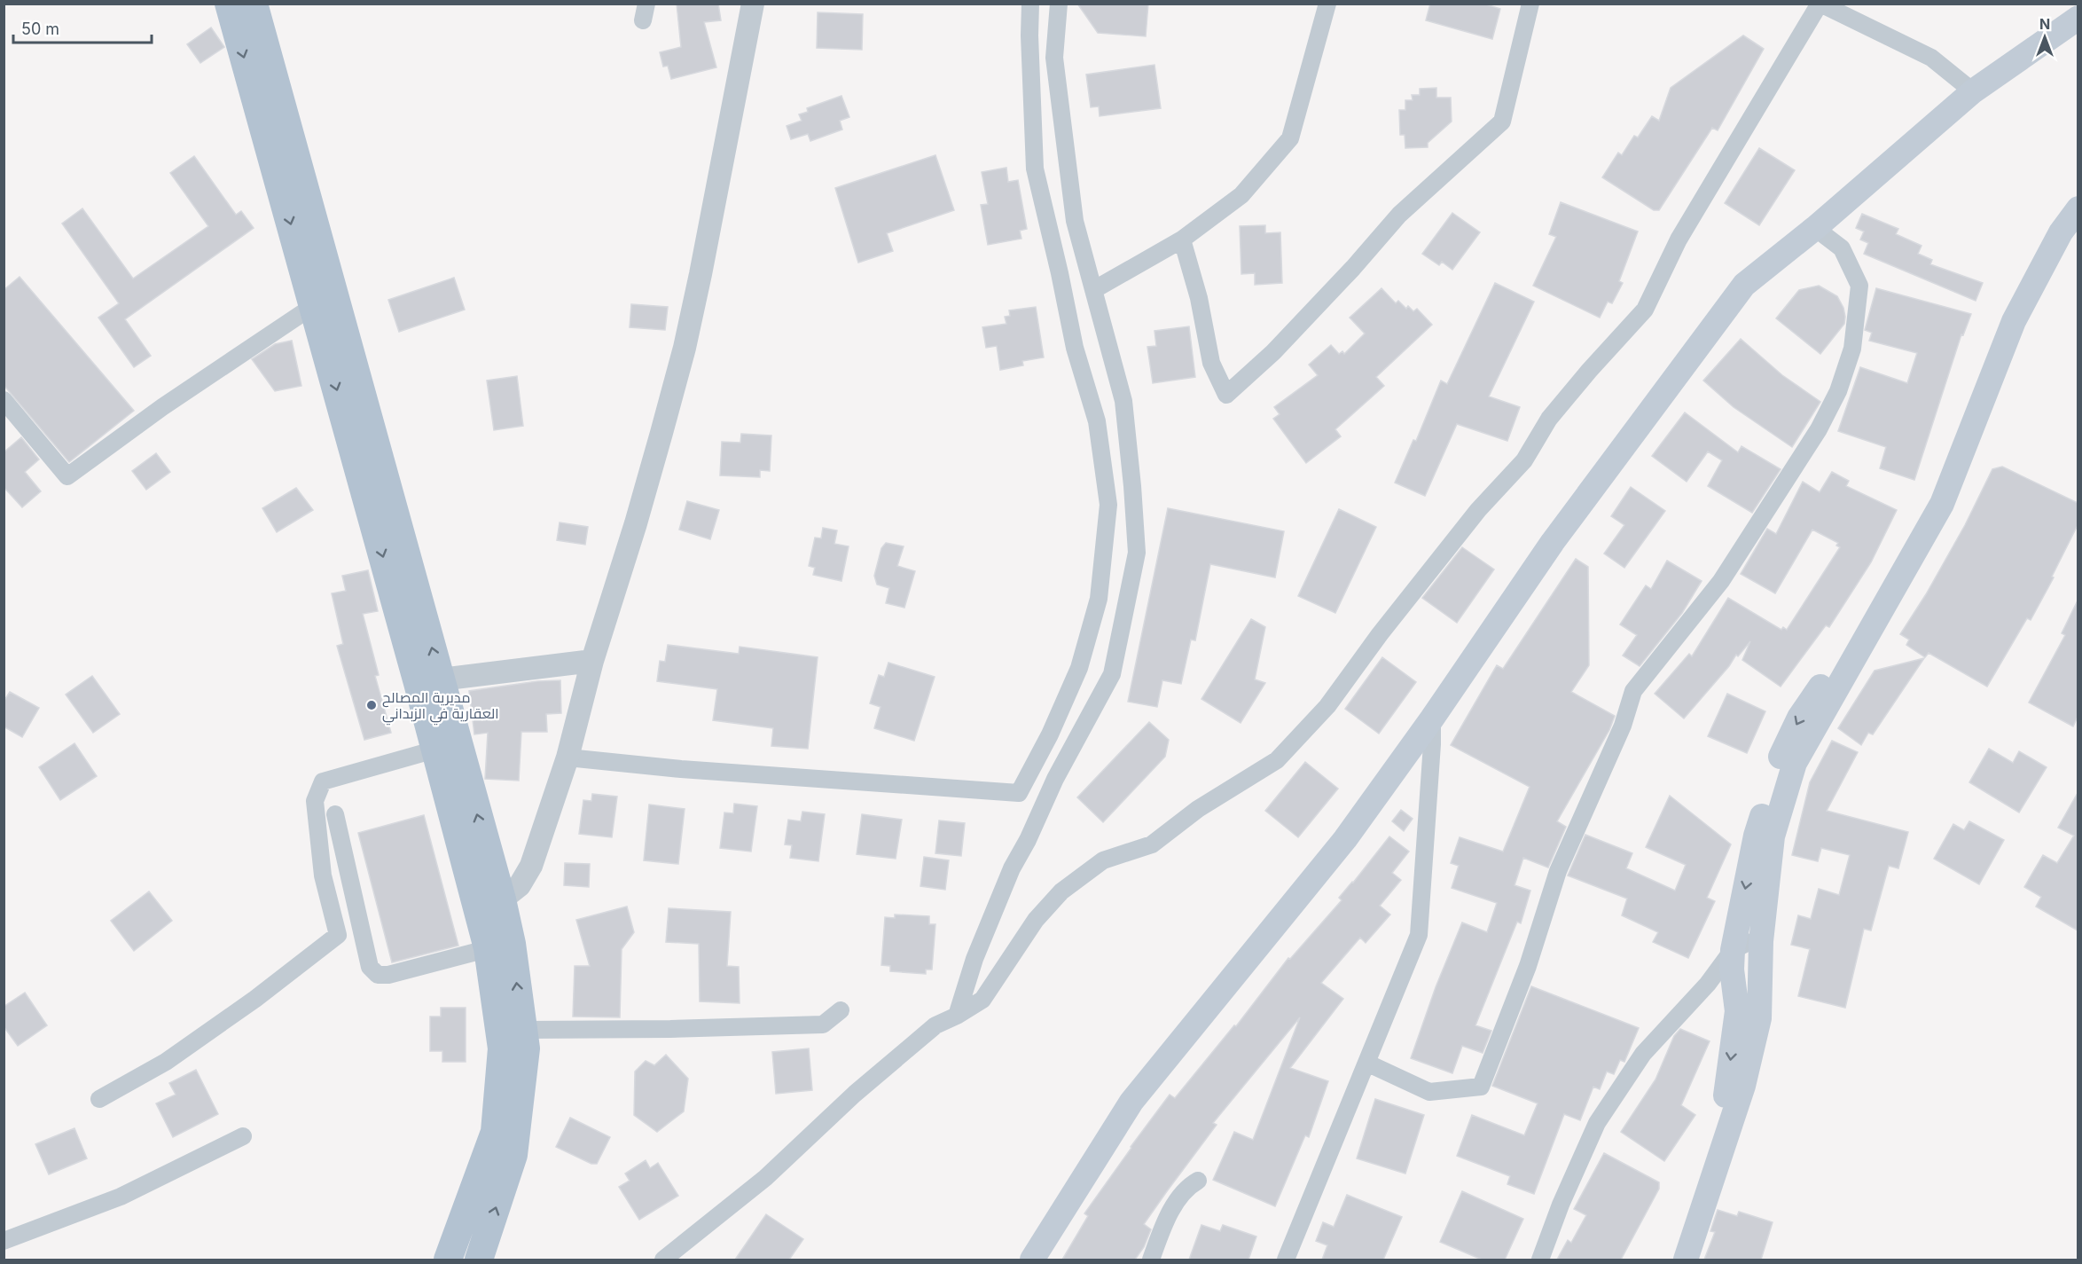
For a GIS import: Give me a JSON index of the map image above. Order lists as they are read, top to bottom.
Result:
{
  "places": ["مديرية المصالح العقارية في الزبداني"],
  "scale_bar": "50 m",
  "north": "top"
}
